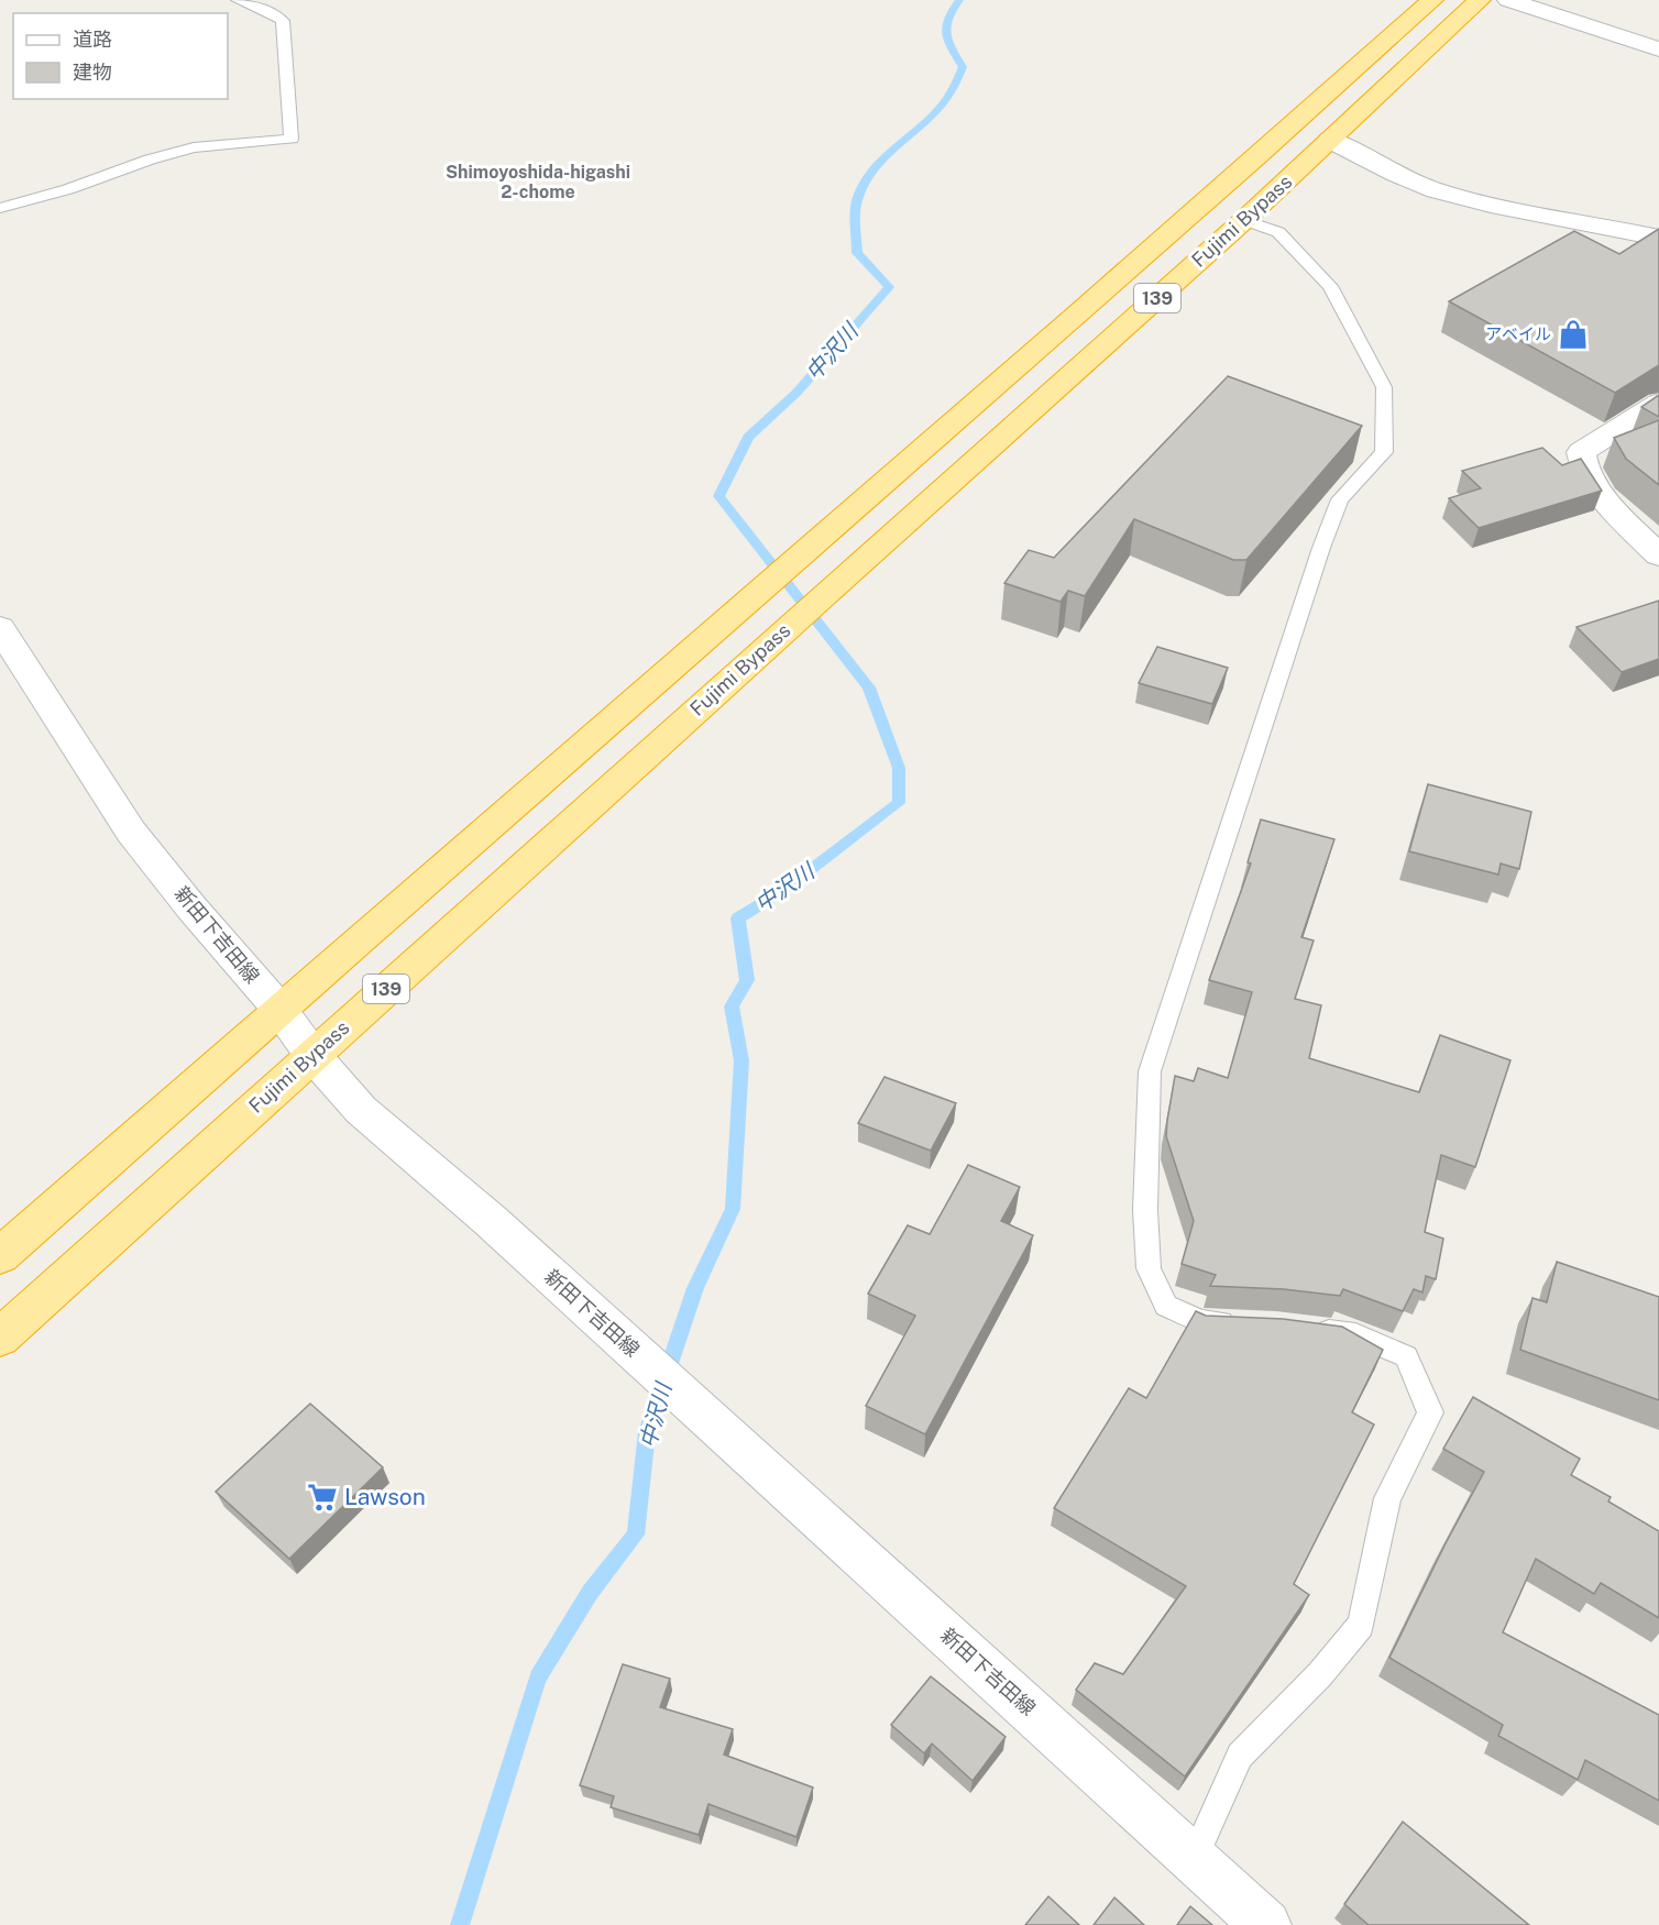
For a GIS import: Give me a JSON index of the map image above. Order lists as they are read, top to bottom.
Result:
{
  "streets": {
    "highway": ["Fujimi Bypass", "139"],
    "main road": ["新田下吉田線"]
  },
  "crossings": [
    ["Fujimi Bypass", "新田下吉田線"]
  ],
  "districts": ["Shimoyoshida-higashi 2-chome"],
  "water": ["中沢川"],
  "places": {
    "shop": ["アベイル"],
    "supermarket": ["Lawson"]
  },
  "legend": ["道路", "建物"]
}
